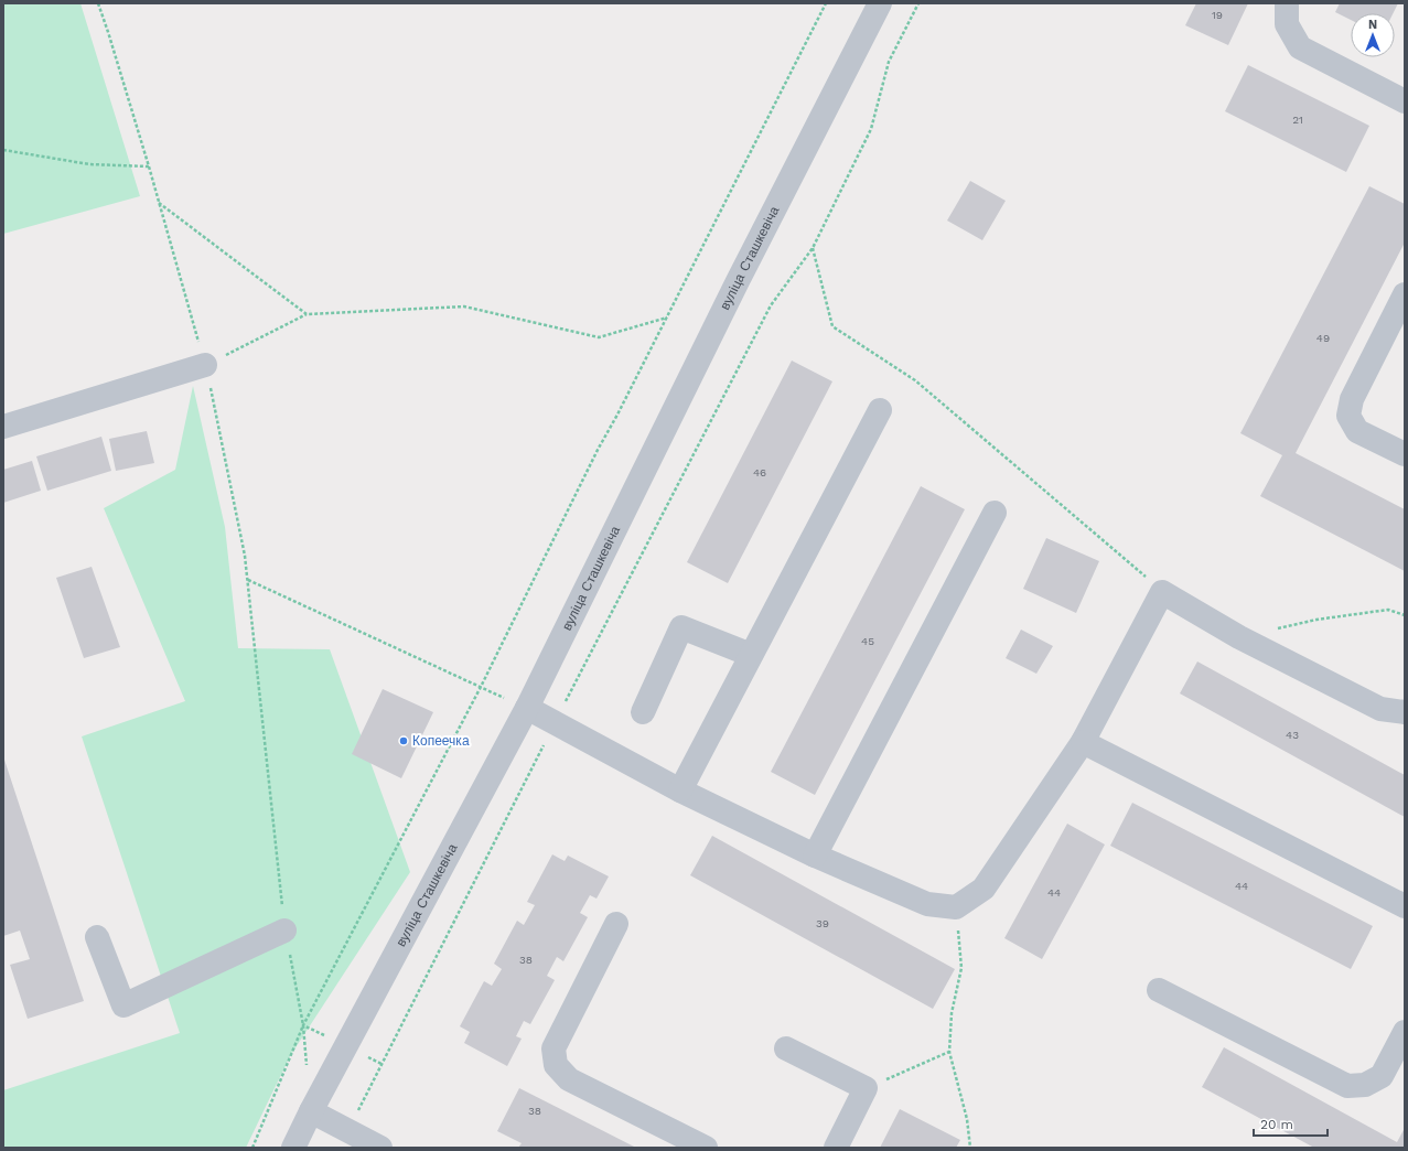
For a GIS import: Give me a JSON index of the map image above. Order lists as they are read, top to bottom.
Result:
{
  "streets": {
    "street": ["вуліца Сташкевіча"]
  },
  "places": ["Копеечка"],
  "house_numbers": [
    "19",
    "21",
    "49",
    "46",
    "45",
    "43",
    "44",
    "44",
    "39",
    "38",
    "38"
  ],
  "scale_bar": "20 m",
  "north": "top"
}
